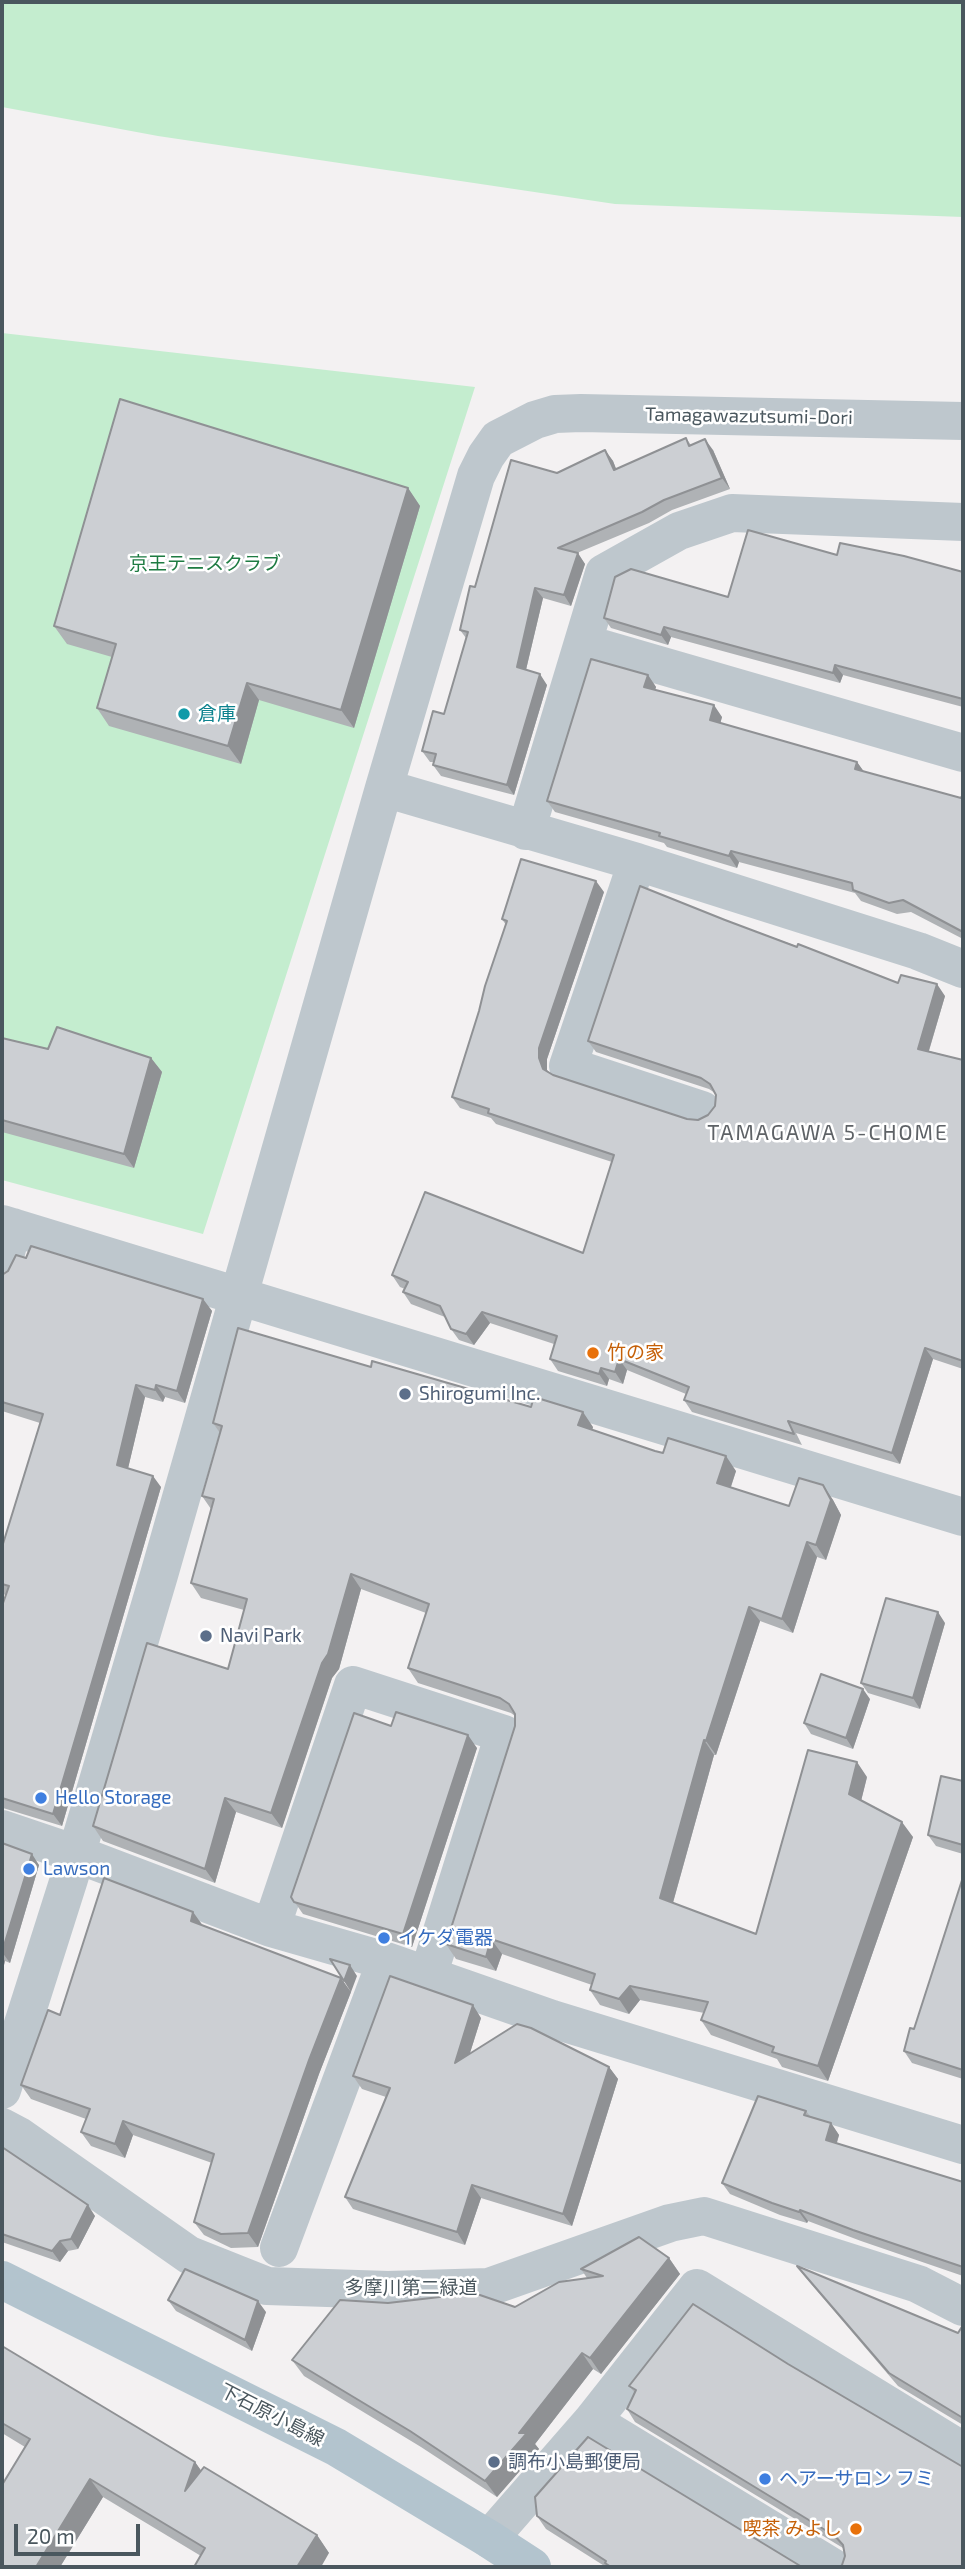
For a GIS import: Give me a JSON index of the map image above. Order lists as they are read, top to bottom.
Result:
{
  "streets": {
    "main road": ["下石原小島線"],
    "street": ["Tamagawazutsumi-Dori", "多摩川第二緑道"]
  },
  "districts": ["TAMAGAWA 5-CHOME"],
  "parks": ["京王テニスクラブ"],
  "places": [
    "倉庫",
    "竹の家",
    "Shirogumi Inc.",
    "Navi Park",
    "Hello Storage",
    "Lawson",
    "イケダ電器",
    "調布小島郵便局",
    "ヘアーサロン フミ",
    "喫茶 みよし"
  ],
  "scale_bar": "20 m"
}
